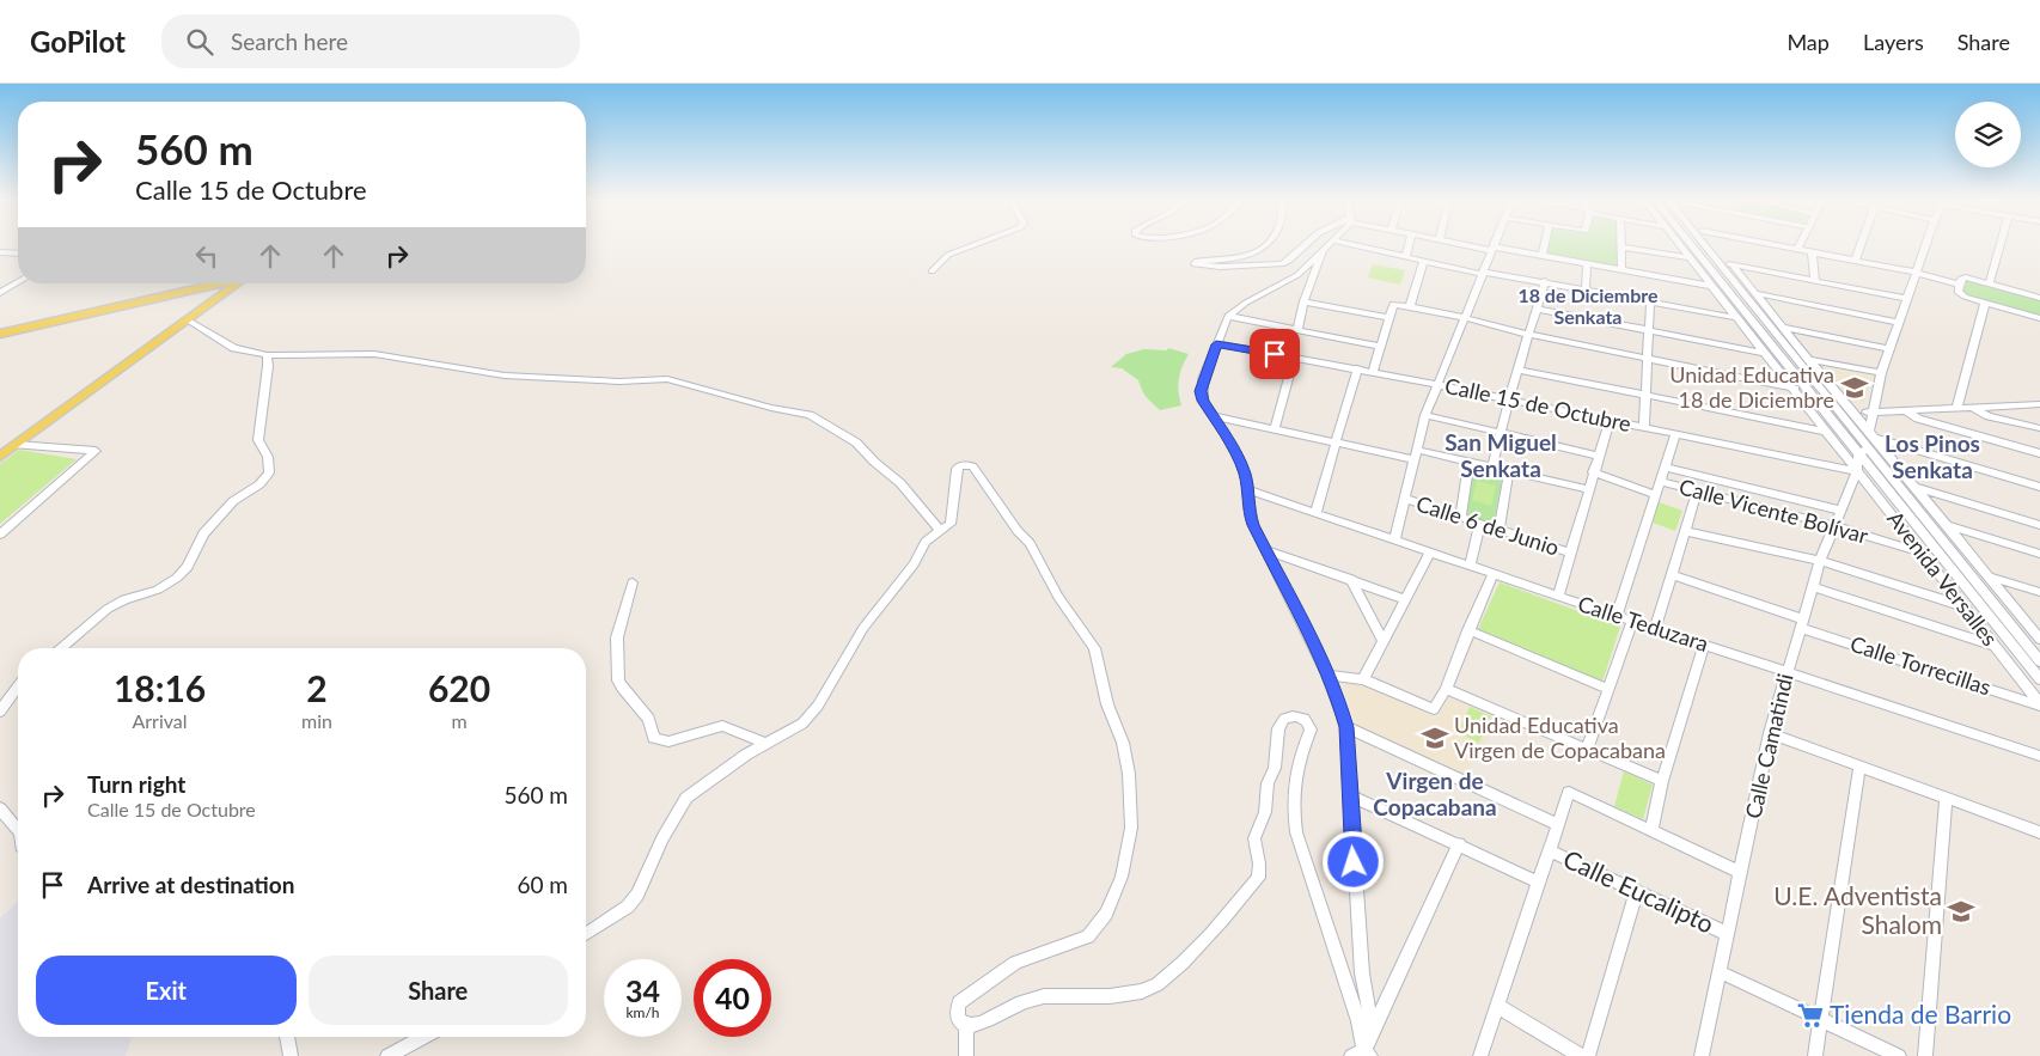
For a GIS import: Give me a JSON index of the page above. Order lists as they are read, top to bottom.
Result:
{
  "streets": {
    "street": [
      "Calle 15 de Octubre",
      "Calle Vicente Bolívar",
      "Calle 6 de Junio",
      "Avenida Versalles",
      "Calle Teduzara",
      "Calle Torrecillas",
      "Calle Camatindi",
      "Calle Eucalipto"
    ]
  },
  "crossings": [
    ["Calle 15 de Octubre", "Avenida Versalles"],
    ["Calle 15 de Octubre", "Calle Camatindi"],
    ["Calle Vicente Bolívar", "Avenida Versalles"],
    ["Calle Vicente Bolívar", "Calle Camatindi"],
    ["Avenida Versalles", "Calle Torrecillas"],
    ["Avenida Versalles", "Calle Camatindi"],
    ["Calle Teduzara", "Calle Camatindi"],
    ["Calle Torrecillas", "Calle Camatindi"],
    ["Calle Camatindi", "Calle Eucalipto"]
  ],
  "districts": [
    "18 de Diciembre Senkata",
    "San Miguel Senkata",
    "Los Pinos Senkata",
    "Virgen de Copacabana"
  ],
  "places": {
    "school or university": ["Unidad Educativa 18 de Diciembre", "Unidad Educativa Virgen de Copacabana", "U.E. Adventista Shalom"],
    "supermarket": ["Tienda de Barrio"]
  },
  "page": {
    "header": "GoPilot",
    "search": "Search here",
    "nav": ["Map", "Layers", "Share"],
    "turn": ["560 m", "Calle 15 de Octubre"],
    "eta": [
      "18:16",
      "Arrival",
      "2",
      "min",
      "620",
      "m"
    ],
    "list": [
      {
        "name": "Turn right",
        "note": "Calle 15 de Octubre",
        "value": "560 m"
      },
      {
        "name": "Arrive at destination",
        "value": "60 m"
      }
    ],
    "buttons": ["Exit", "Share"],
    "speed": "34 km/h",
    "limit": "40"
  }
}
